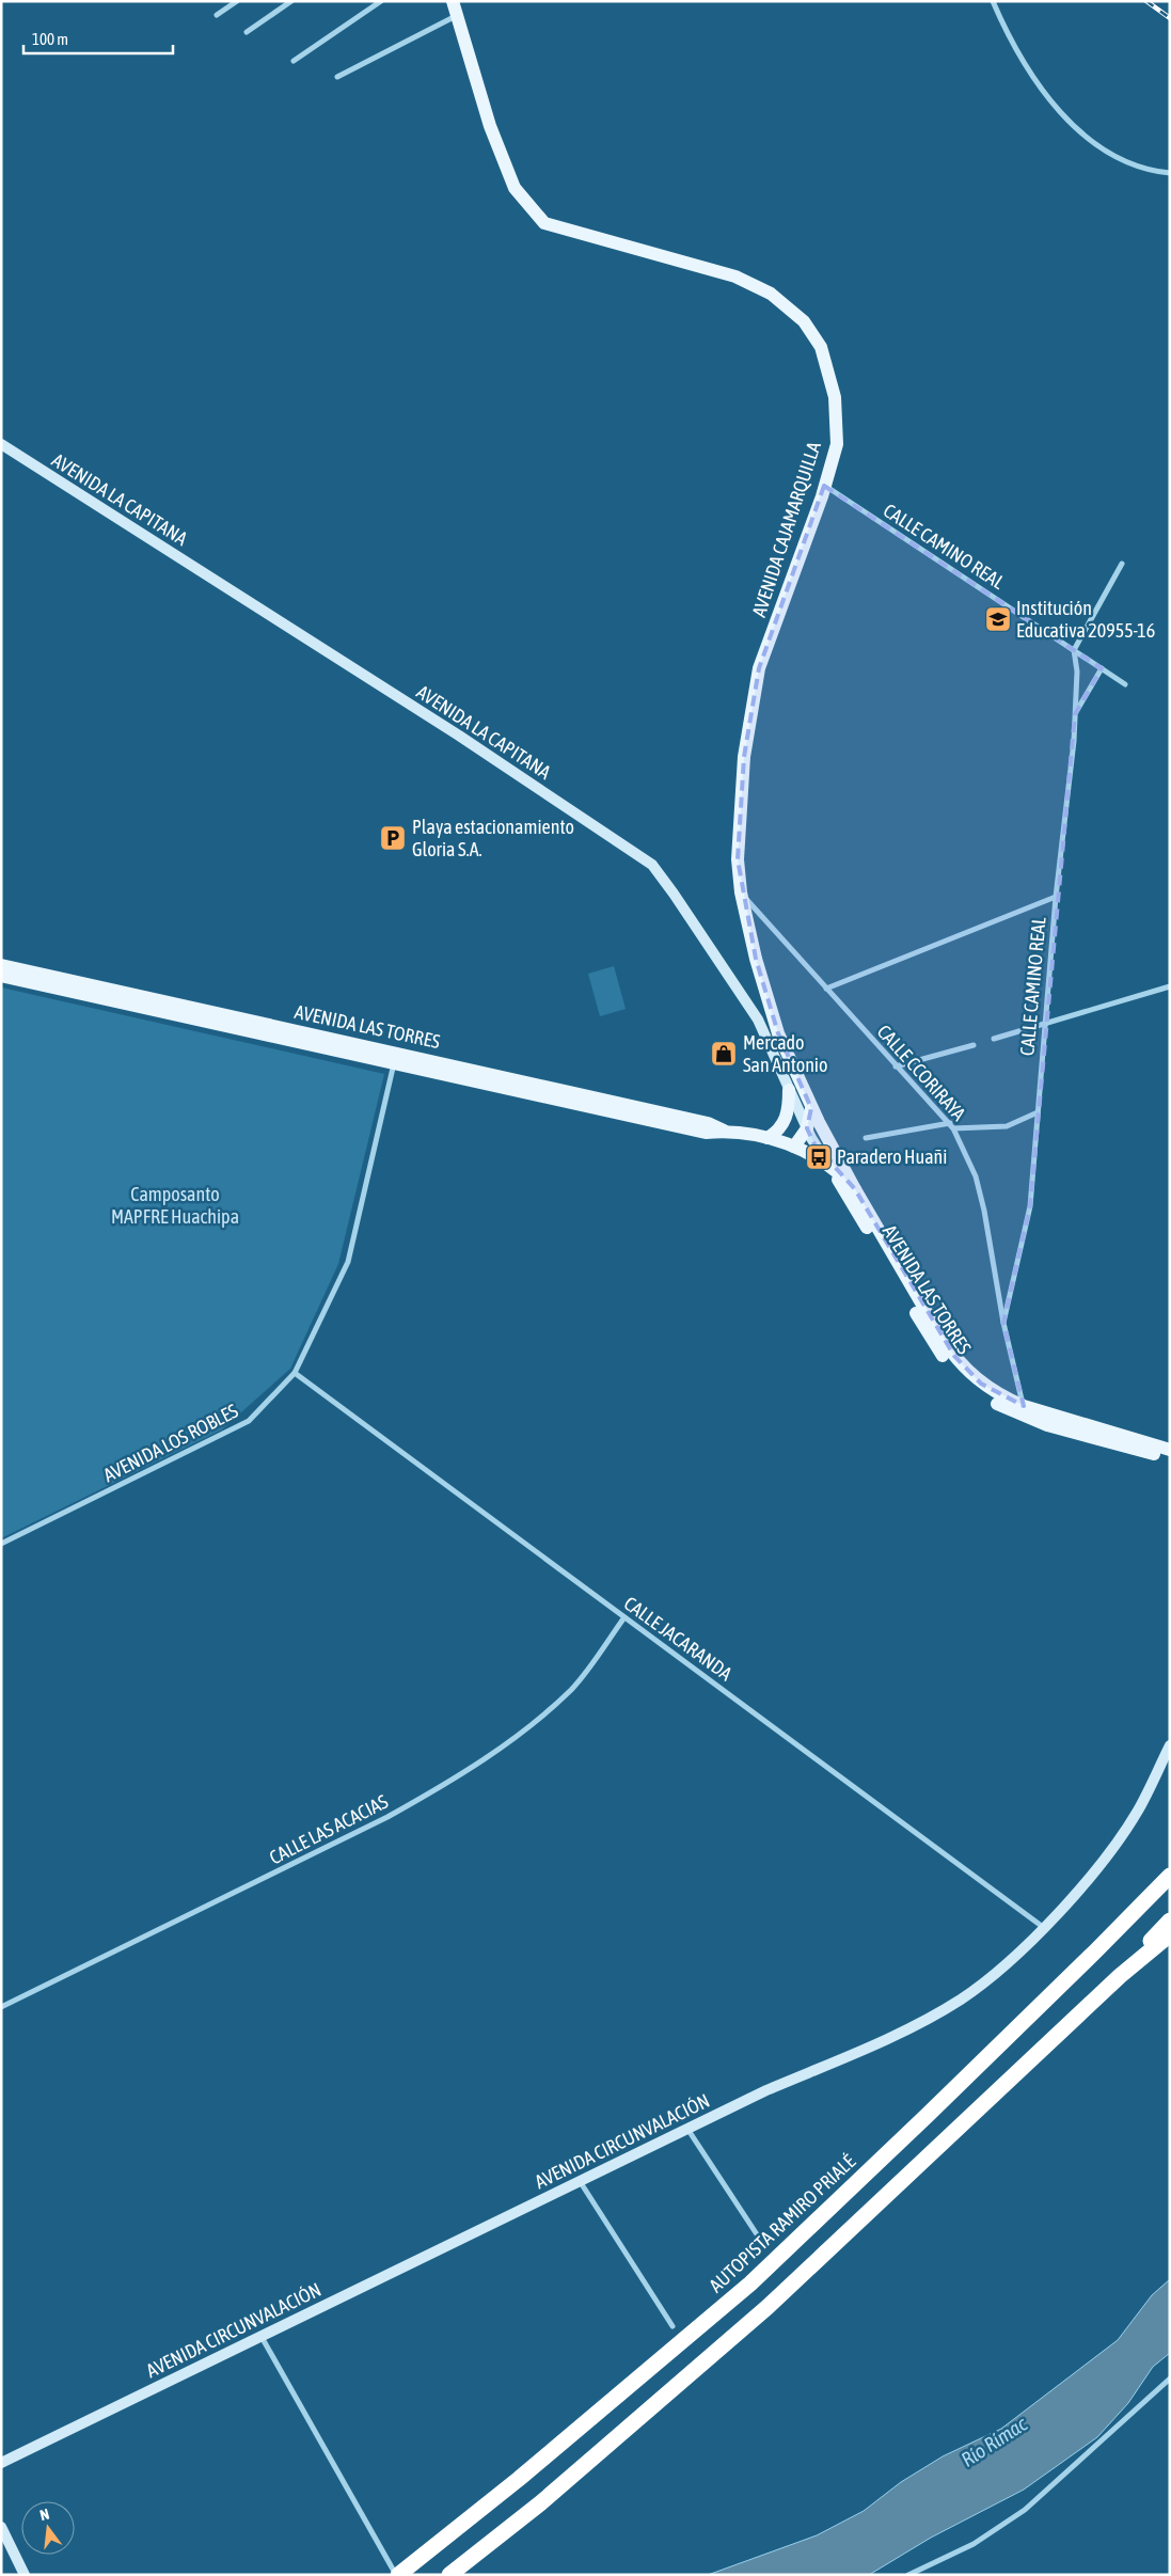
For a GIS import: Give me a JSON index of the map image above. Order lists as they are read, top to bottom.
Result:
{
  "streets": {
    "highway": ["AUTOPISTA RAMIRO PRIALÉ"],
    "main road": ["AVENIDA CAJAMARQUILLA", "AVENIDA LAS TORRES"],
    "street": [
      "AVENIDA LA CAPITANA",
      "CALLE CAMINO REAL",
      "CALLE CCORIRAYA",
      "AVENIDA LOS ROBLES",
      "CALLE JACARANDA",
      "CALLE LAS ACACIAS",
      "AVENIDA CIRCUNVALACIÓN"
    ]
  },
  "crossings": [
    ["AVENIDA LA CAPITANA", "AVENIDA LAS TORRES"],
    ["AVENIDA CAJAMARQUILLA", "CALLE CAMINO REAL"],
    ["AVENIDA CAJAMARQUILLA", "AVENIDA LAS TORRES"],
    ["AVENIDA CAJAMARQUILLA", "CALLE CCORIRAYA"],
    ["CALLE CAMINO REAL", "CALLE CCORIRAYA"],
    ["AVENIDA LAS TORRES", "CALLE CCORIRAYA"],
    ["AVENIDA LAS TORRES", "AVENIDA LOS ROBLES"],
    ["AVENIDA LOS ROBLES", "CALLE JACARANDA"],
    ["CALLE JACARANDA", "CALLE LAS ACACIAS"],
    ["CALLE JACARANDA", "AVENIDA CIRCUNVALACIÓN"]
  ],
  "water": ["Río Rímac"],
  "parks": ["Camposanto MAPFRE Huachipa"],
  "places": {
    "school or university": ["Institución Educativa 20955-16"],
    "parking": ["Playa estacionamiento Gloria S.A."],
    "shop": ["Mercado San Antonio"],
    "bus stop": ["Paradero Huañi"]
  },
  "scale_bar": "100 m",
  "north": "top"
}
